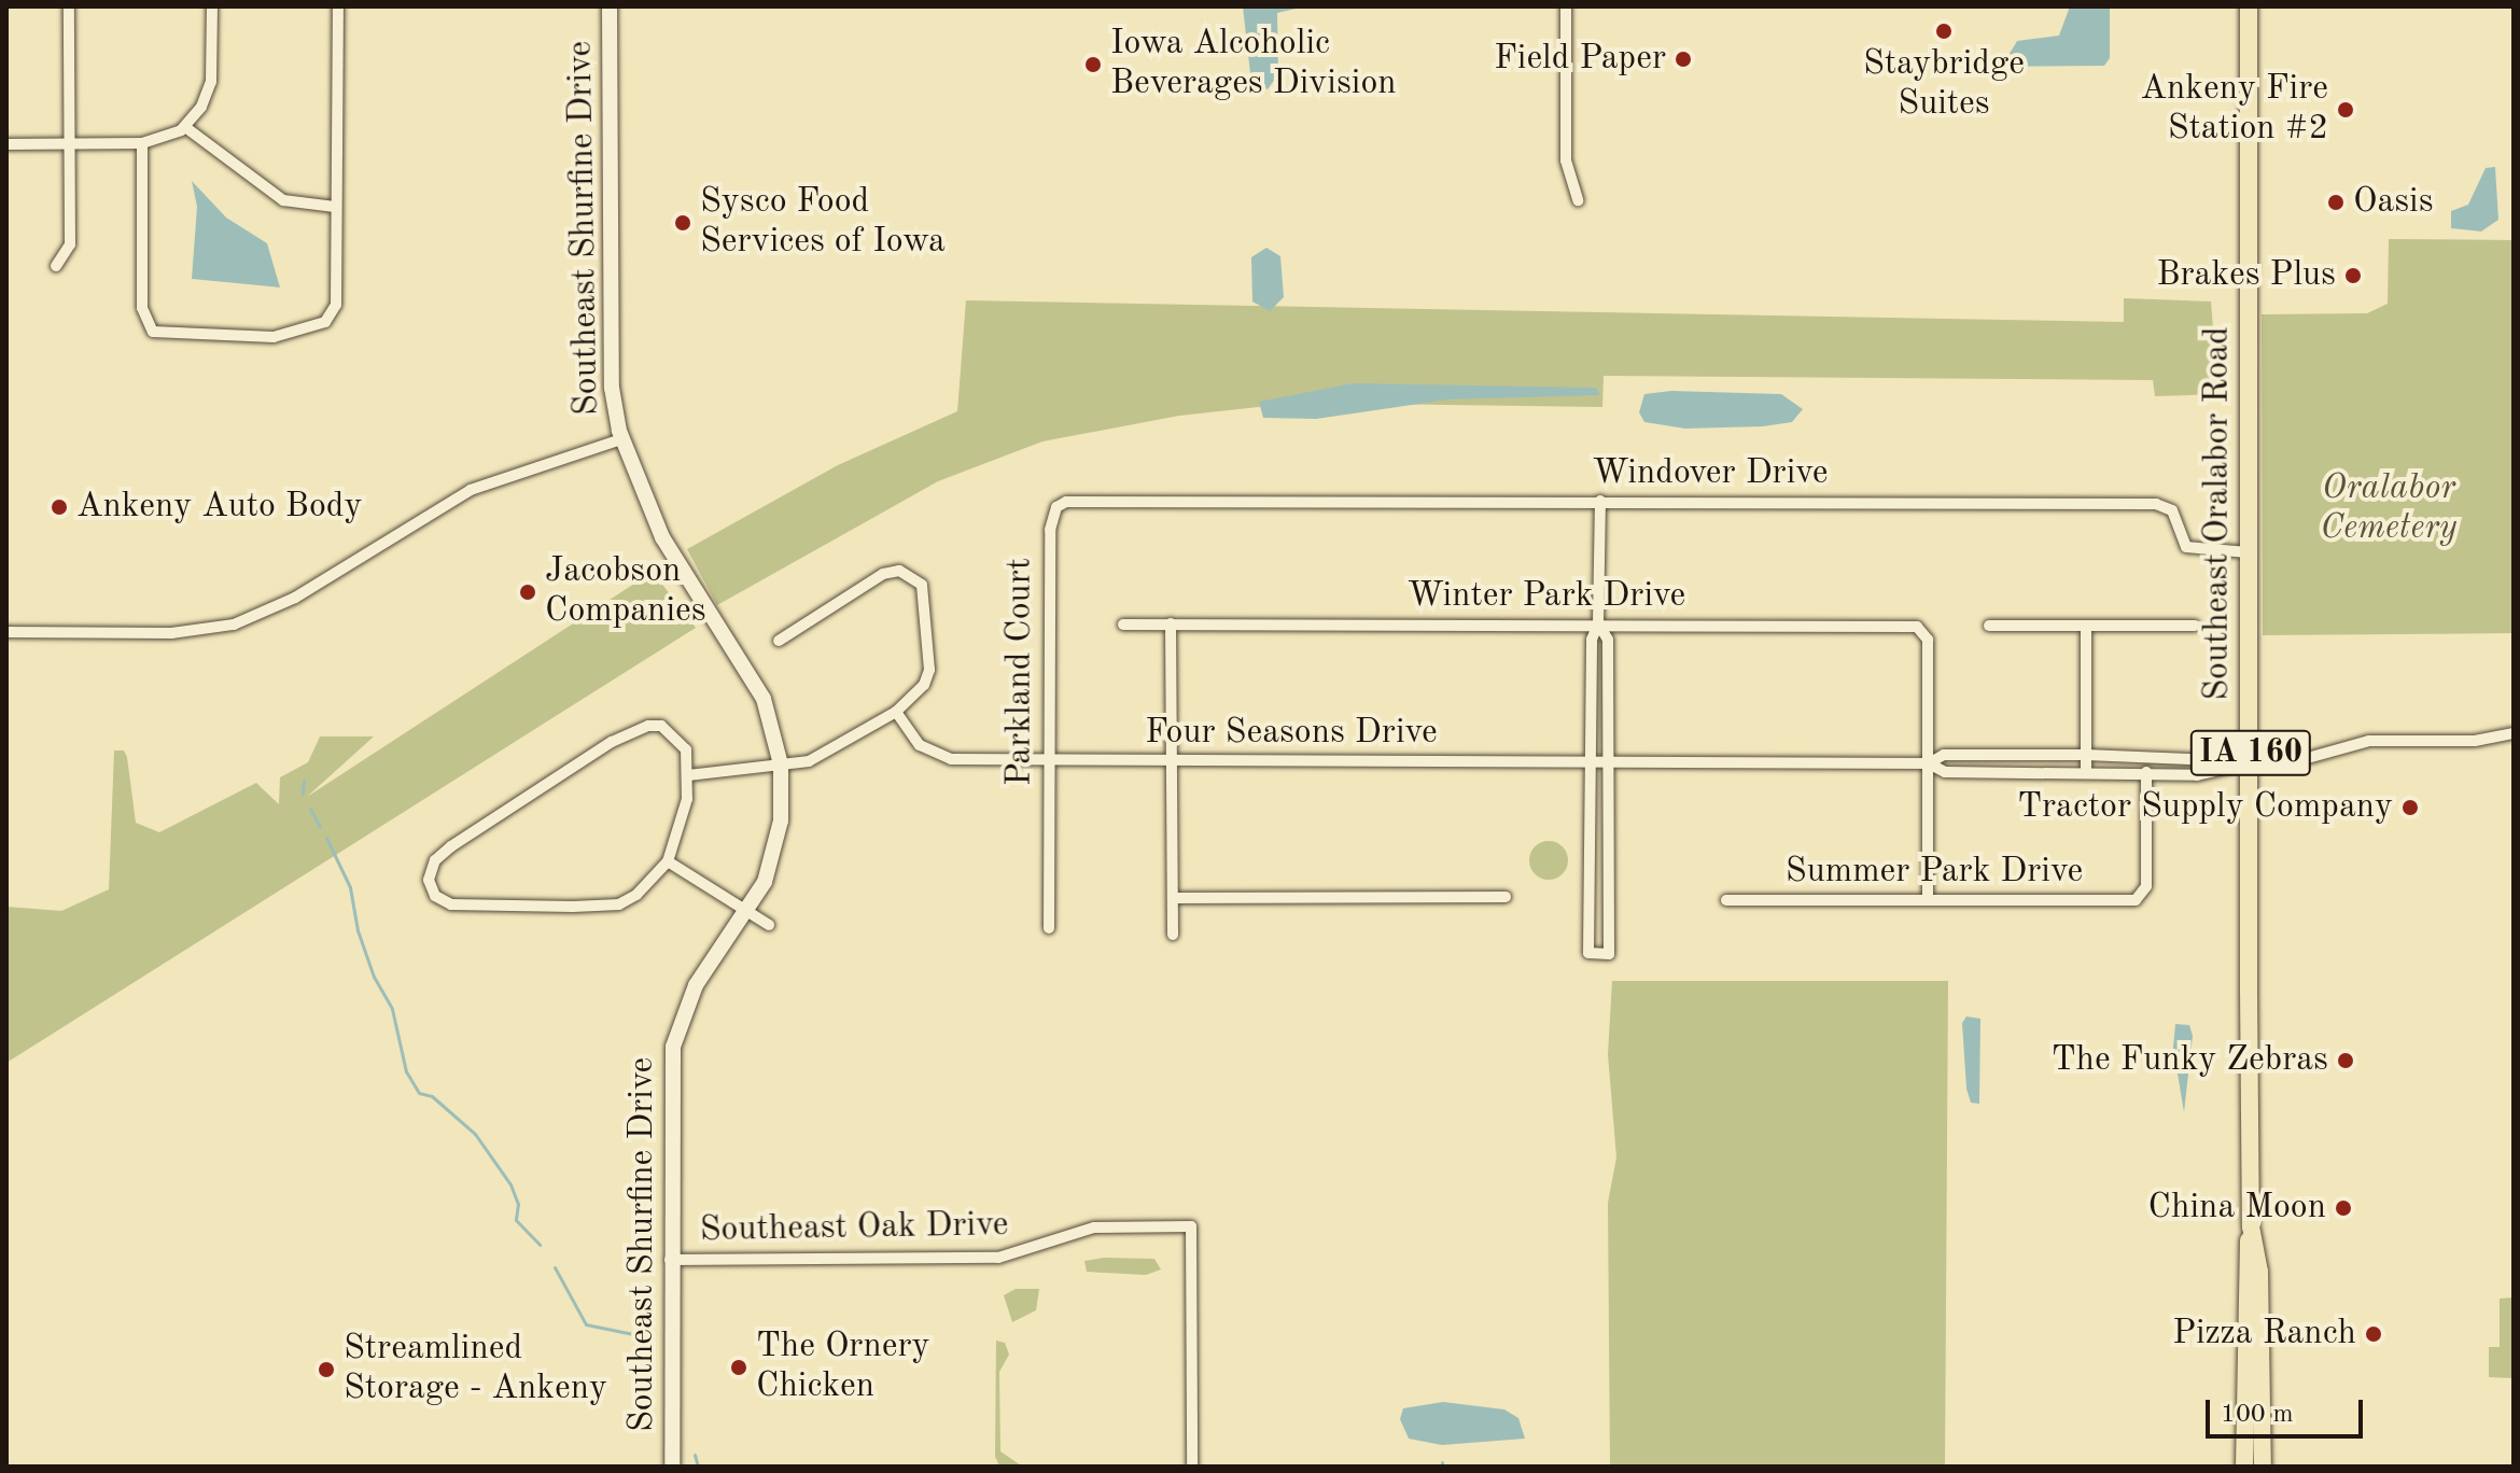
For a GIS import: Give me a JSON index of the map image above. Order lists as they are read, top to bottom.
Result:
{
  "streets": {
    "main road": ["Southeast Oralabor Road", "IA 160"],
    "street": [
      "Southeast Shurfine Drive",
      "Windover Drive",
      "Winter Park Drive",
      "Parkland Court",
      "Four Seasons Drive",
      "Summer Park Drive",
      "Southeast Oak Drive"
    ]
  },
  "crossings": [
    ["Southeast Shurfine Drive", "Southeast Oak Drive"],
    ["Windover Drive", "Southeast Oralabor Road"],
    ["Windover Drive", "Parkland Court"],
    ["Southeast Oralabor Road", "Four Seasons Drive"],
    ["Winter Park Drive", "Four Seasons Drive"],
    ["Parkland Court", "Four Seasons Drive"],
    ["Four Seasons Drive", "Summer Park Drive"]
  ],
  "parks": ["Oralabor Cemetery"],
  "places": [
    "Staybridge Suites",
    "Field Paper",
    "Iowa Alcoholic Beverages Division",
    "Ankeny Fire Station #2",
    "Oasis",
    "Sysco Food Services of Iowa",
    "Brakes Plus",
    "Ankeny Auto Body",
    "Jacobson Companies",
    "Tractor Supply Company",
    "The Funky Zebras",
    "China Moon",
    "Pizza Ranch",
    "The Ornery Chicken",
    "Streamlined Storage - Ankeny"
  ],
  "scale_bar": "100 m"
}
